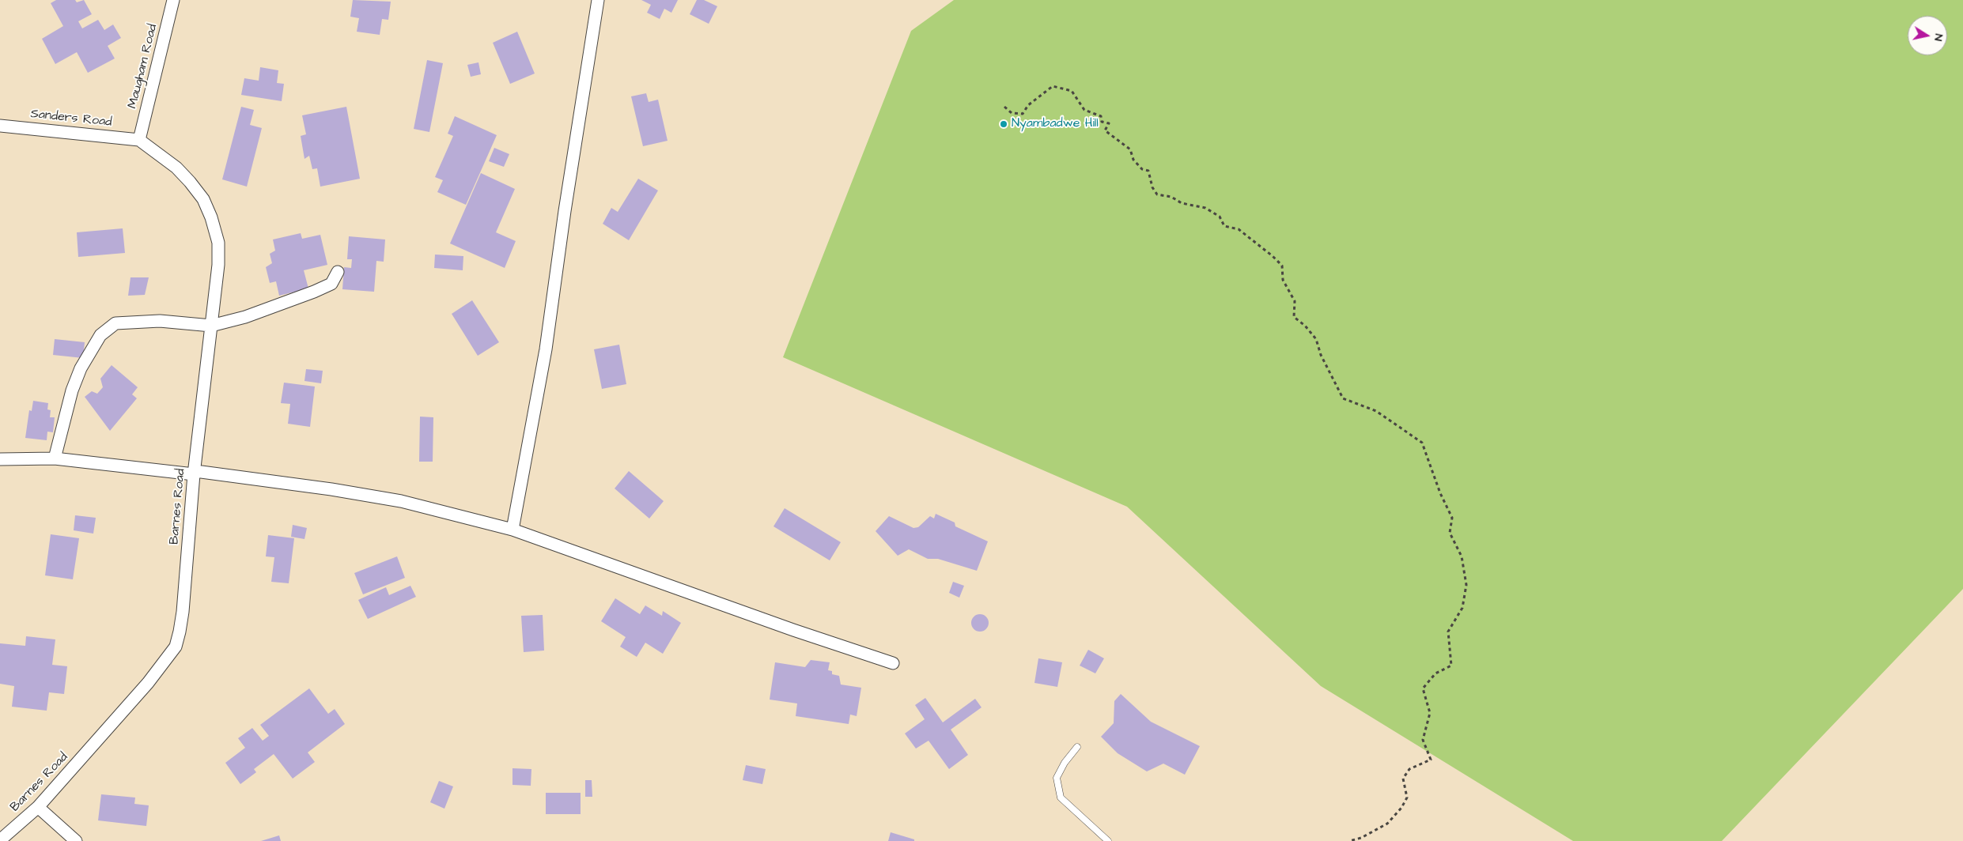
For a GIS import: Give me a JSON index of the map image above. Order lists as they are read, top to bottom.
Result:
{
  "streets": {
    "street": ["Maugham Road", "Sanders Road", "Barnes Road"]
  },
  "crossings": [
    ["Maugham Road", "Sanders Road"],
    ["Maugham Road", "Barnes Road"],
    ["Sanders Road", "Barnes Road"]
  ],
  "places": ["Nyambadwe Hill"],
  "north": "right"
}
